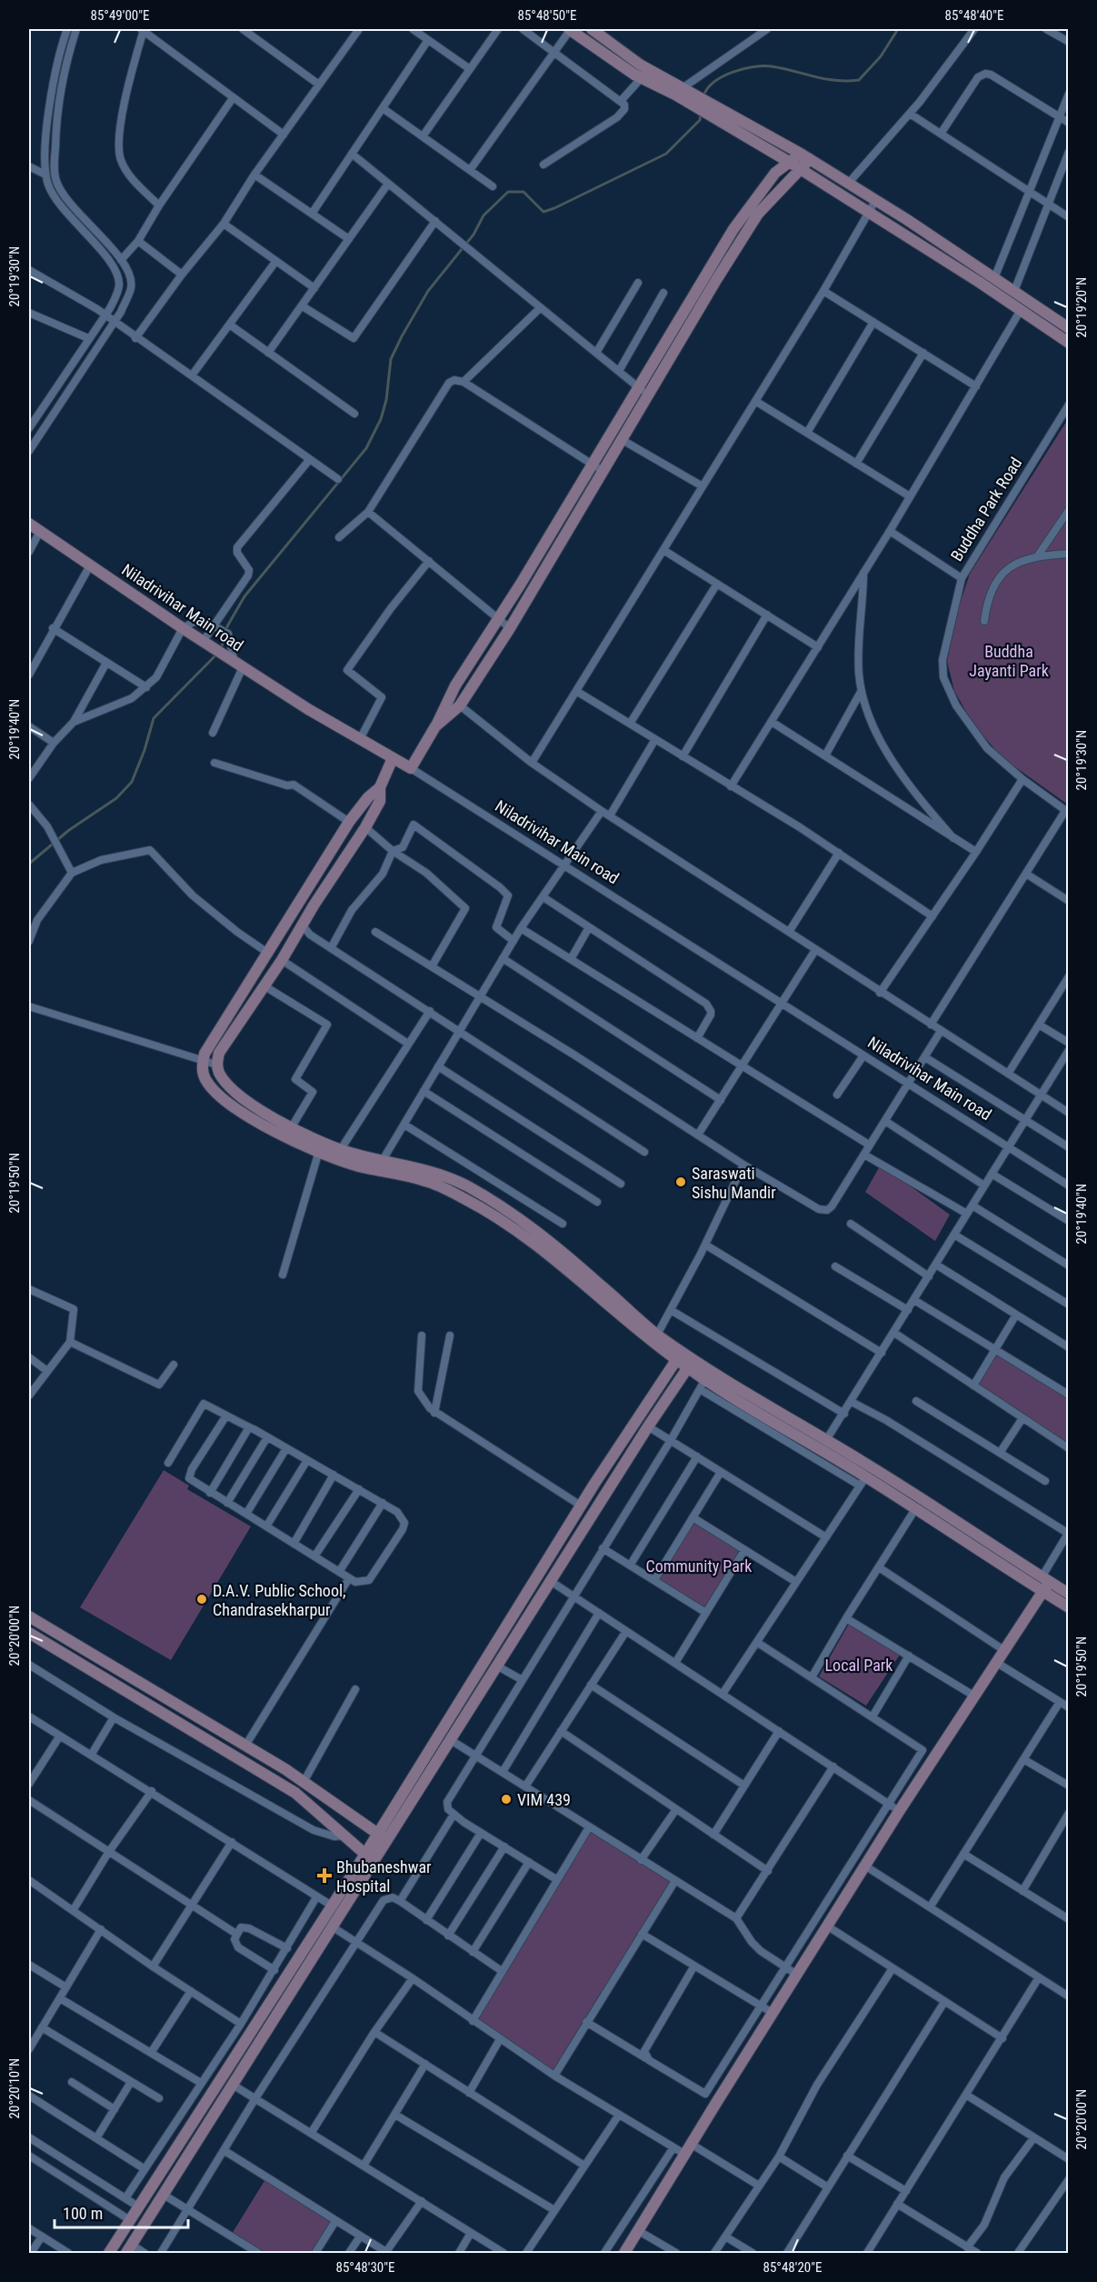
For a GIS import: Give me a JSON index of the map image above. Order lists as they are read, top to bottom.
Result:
{
  "streets": {
    "street": ["Buddha Park Road", "Niladrivihar Main road"]
  },
  "parks": ["Buddha Jayanti Park", "Community Park", "Local Park"],
  "places": {
    "other": ["Saraswati Sishu Mandir", "D.A.V. Public School, Chandrasekharpur", "VIM 439"],
    "health": ["Bhubaneshwar Hospital"]
  },
  "scale_bar": "100 m",
  "coordinates": [
    "85°49'00\"E",
    "85°48'50\"E",
    "85°48'40\"E",
    "20°19'30\"N",
    "20°19'20\"N",
    "20°19'40\"N",
    "20°19'50\"N",
    "20°20'00\"N",
    "20°20'10\"N",
    "85°48'30\"E",
    "85°48'20\"E"
  ]
}
